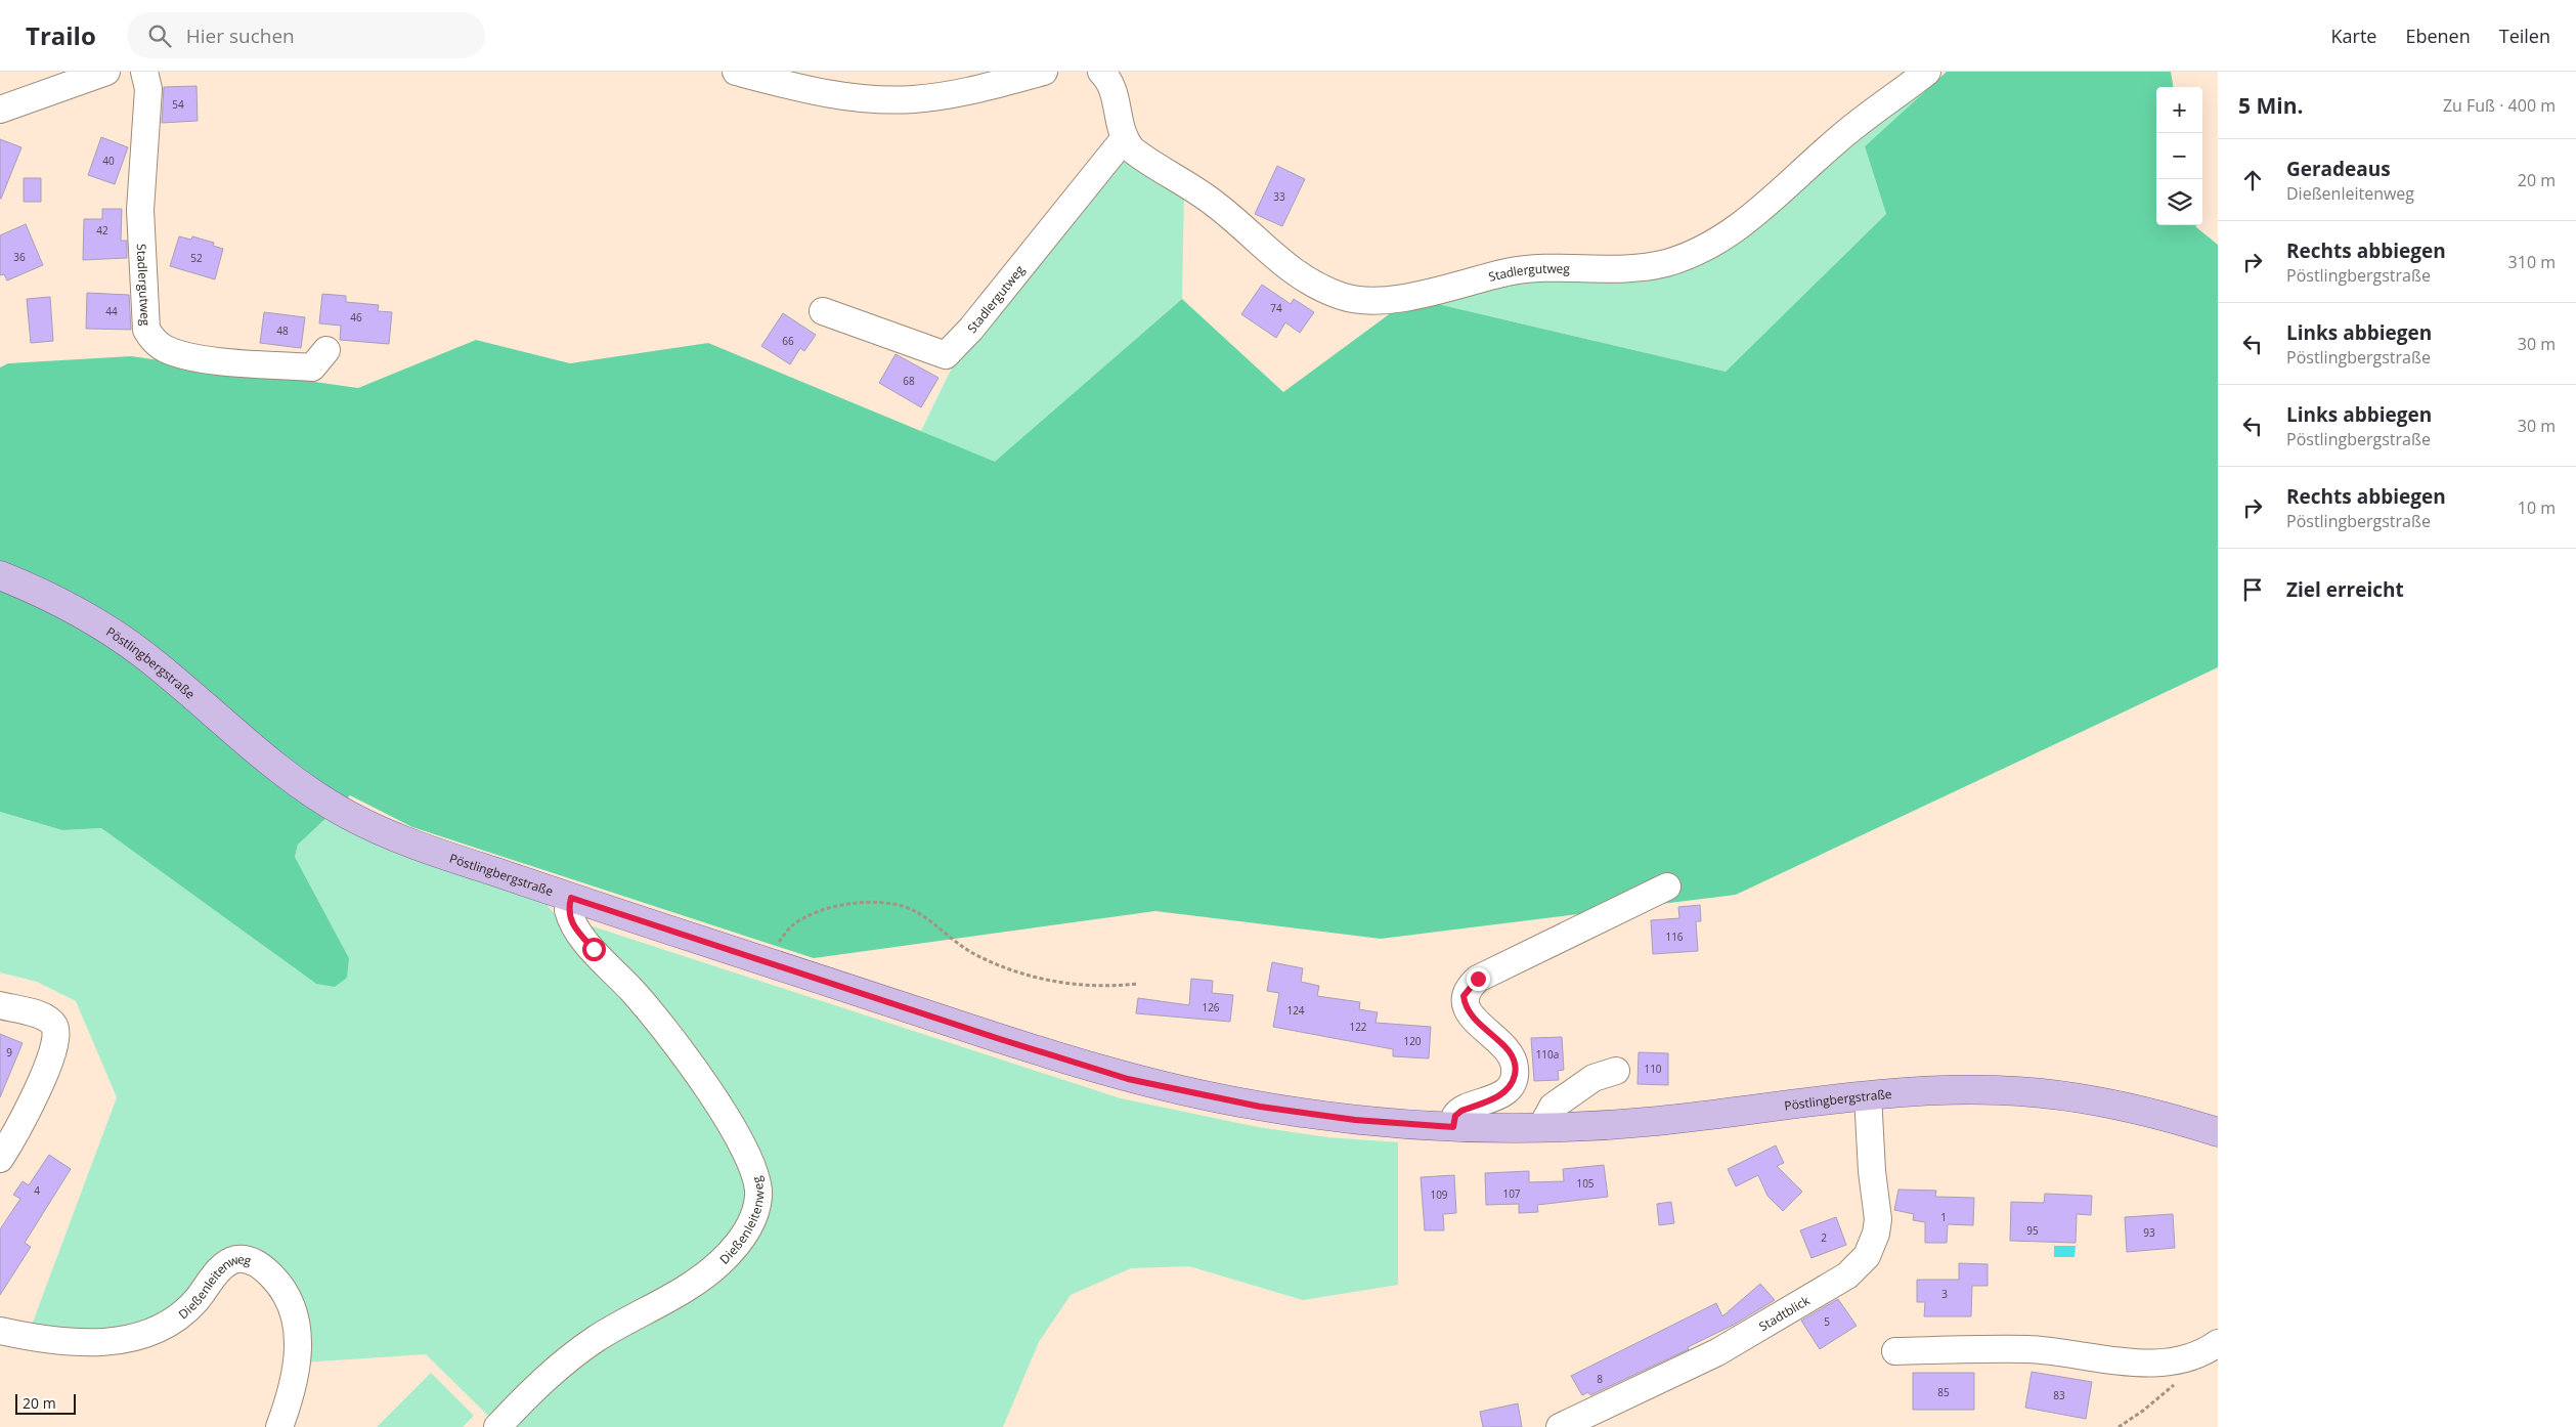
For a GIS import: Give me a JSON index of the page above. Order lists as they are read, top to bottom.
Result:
{
  "streets": {
    "main road": ["Pöstlingbergstraße"],
    "street": ["Stadlergutweg", "Dießenleitenweg", "Stadtblick"]
  },
  "crossings": [
    ["Pöstlingbergstraße", "Dießenleitenweg"],
    ["Pöstlingbergstraße", "Stadtblick"]
  ],
  "house_numbers": [
    "54",
    "40",
    "33",
    "42",
    "36",
    "52",
    "74",
    "44",
    "46",
    "48",
    "66",
    "68",
    "116",
    "126",
    "124",
    "122",
    "120",
    "9",
    "110a",
    "110",
    "105",
    "4",
    "107",
    "109",
    "1",
    "95",
    "93",
    "2",
    "3",
    "5",
    "8",
    "85",
    "83"
  ],
  "scale_bar": "20 m",
  "page": {
    "header": "Trailo",
    "search": "Hier suchen",
    "nav": ["Karte", "Ebenen", "Teilen"],
    "heading": ["5 Min.", "Zu Fuß · 400 m"],
    "map_buttons": ["+", "−"],
    "list": [
      ["Geradeaus", "Dießenleitenweg", "20 m"],
      ["Rechts abbiegen", "Pöstlingbergstraße", "310 m"],
      ["Links abbiegen", "Pöstlingbergstraße", "30 m"],
      ["Links abbiegen", "Pöstlingbergstraße", "30 m"],
      ["Rechts abbiegen", "Pöstlingbergstraße", "10 m"],
      "Ziel erreicht"
    ],
    "scale": "20 m"
  }
}
